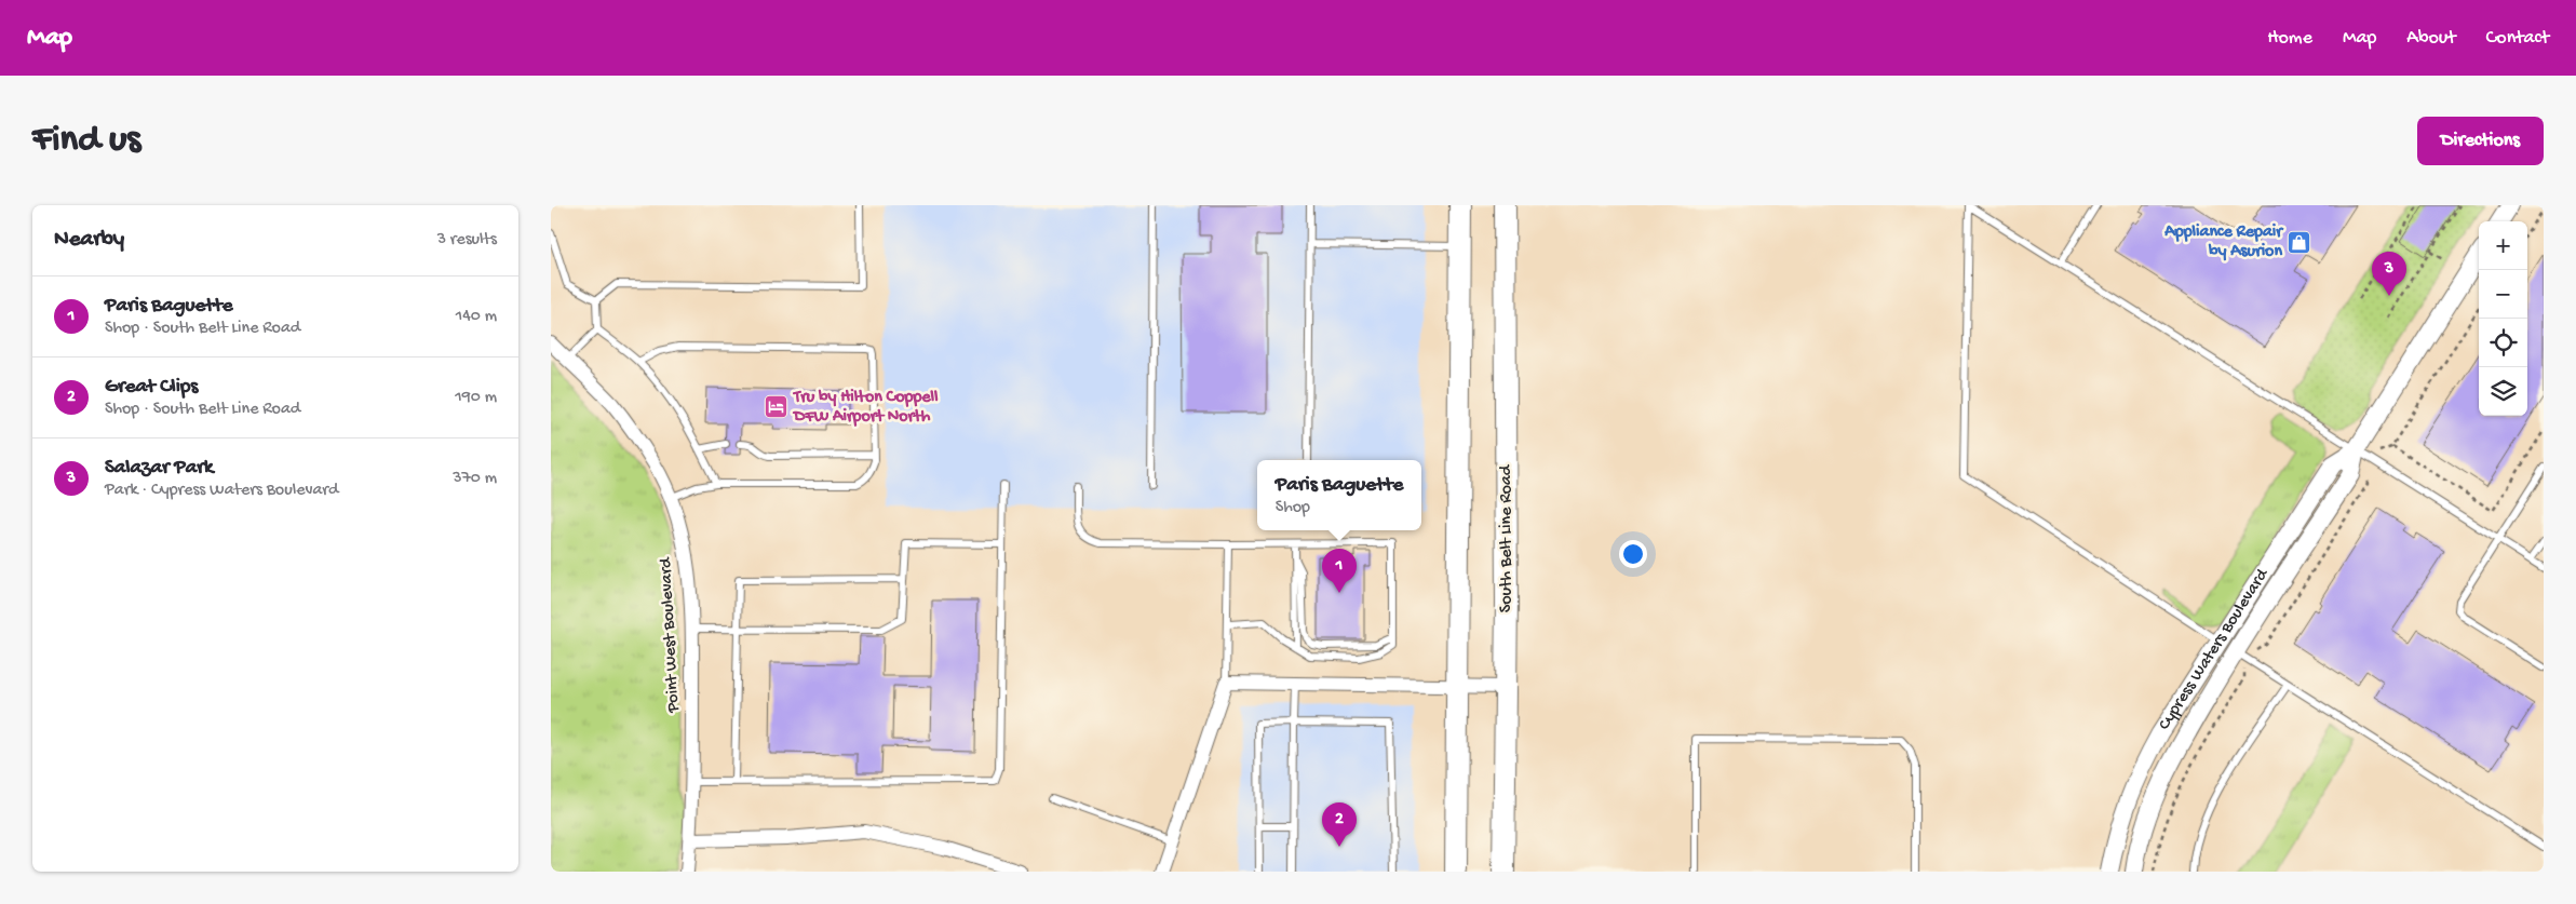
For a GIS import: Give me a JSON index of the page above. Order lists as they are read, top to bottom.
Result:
{
  "streets": {
    "main road": ["South Belt Line Road"],
    "street": ["Point West Boulevard", "Cypress Waters Boulevard"]
  },
  "places": {
    "shop": ["Appliance Repair by Asurion"],
    "hotel": ["Tru by Hilton Coppell DFW Airport North"]
  },
  "page": {
    "header": "Map",
    "nav": [
      "Home",
      "Map",
      "About",
      "Contact"
    ],
    "buttons": "Directions",
    "title": "Find us",
    "heading": ["Nearby", "3 results"],
    "map_buttons": ["+", "−"],
    "pins": ["3", "1", "2"],
    "list": [
      {
        "mark": "1",
        "name": "Paris Baguette",
        "note": "Shop · South Belt Line Road",
        "value": "140 m"
      },
      {
        "mark": "2",
        "name": "Great Clips",
        "note": "Shop · South Belt Line Road",
        "value": "190 m"
      },
      {
        "mark": "3",
        "name": "Salazar Park",
        "note": "Park · Cypress Waters Boulevard",
        "value": "370 m"
      }
    ],
    "popup": ["Paris Baguette", "Shop"]
  }
}
